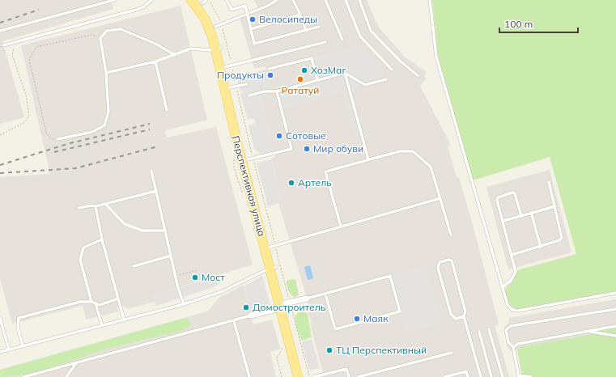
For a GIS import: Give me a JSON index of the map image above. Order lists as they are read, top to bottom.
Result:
{
  "streets": {
    "main road": ["Перспективная улица"]
  },
  "places": [
    "Велосипеды",
    "ХозМаг",
    "Продукты",
    "Рататуй",
    "Сотовые",
    "Мир обуви",
    "Артель",
    "Мост",
    "Домостроитель",
    "Маяк",
    "ТЦ Перспективный"
  ],
  "scale_bar": "100 m"
}
